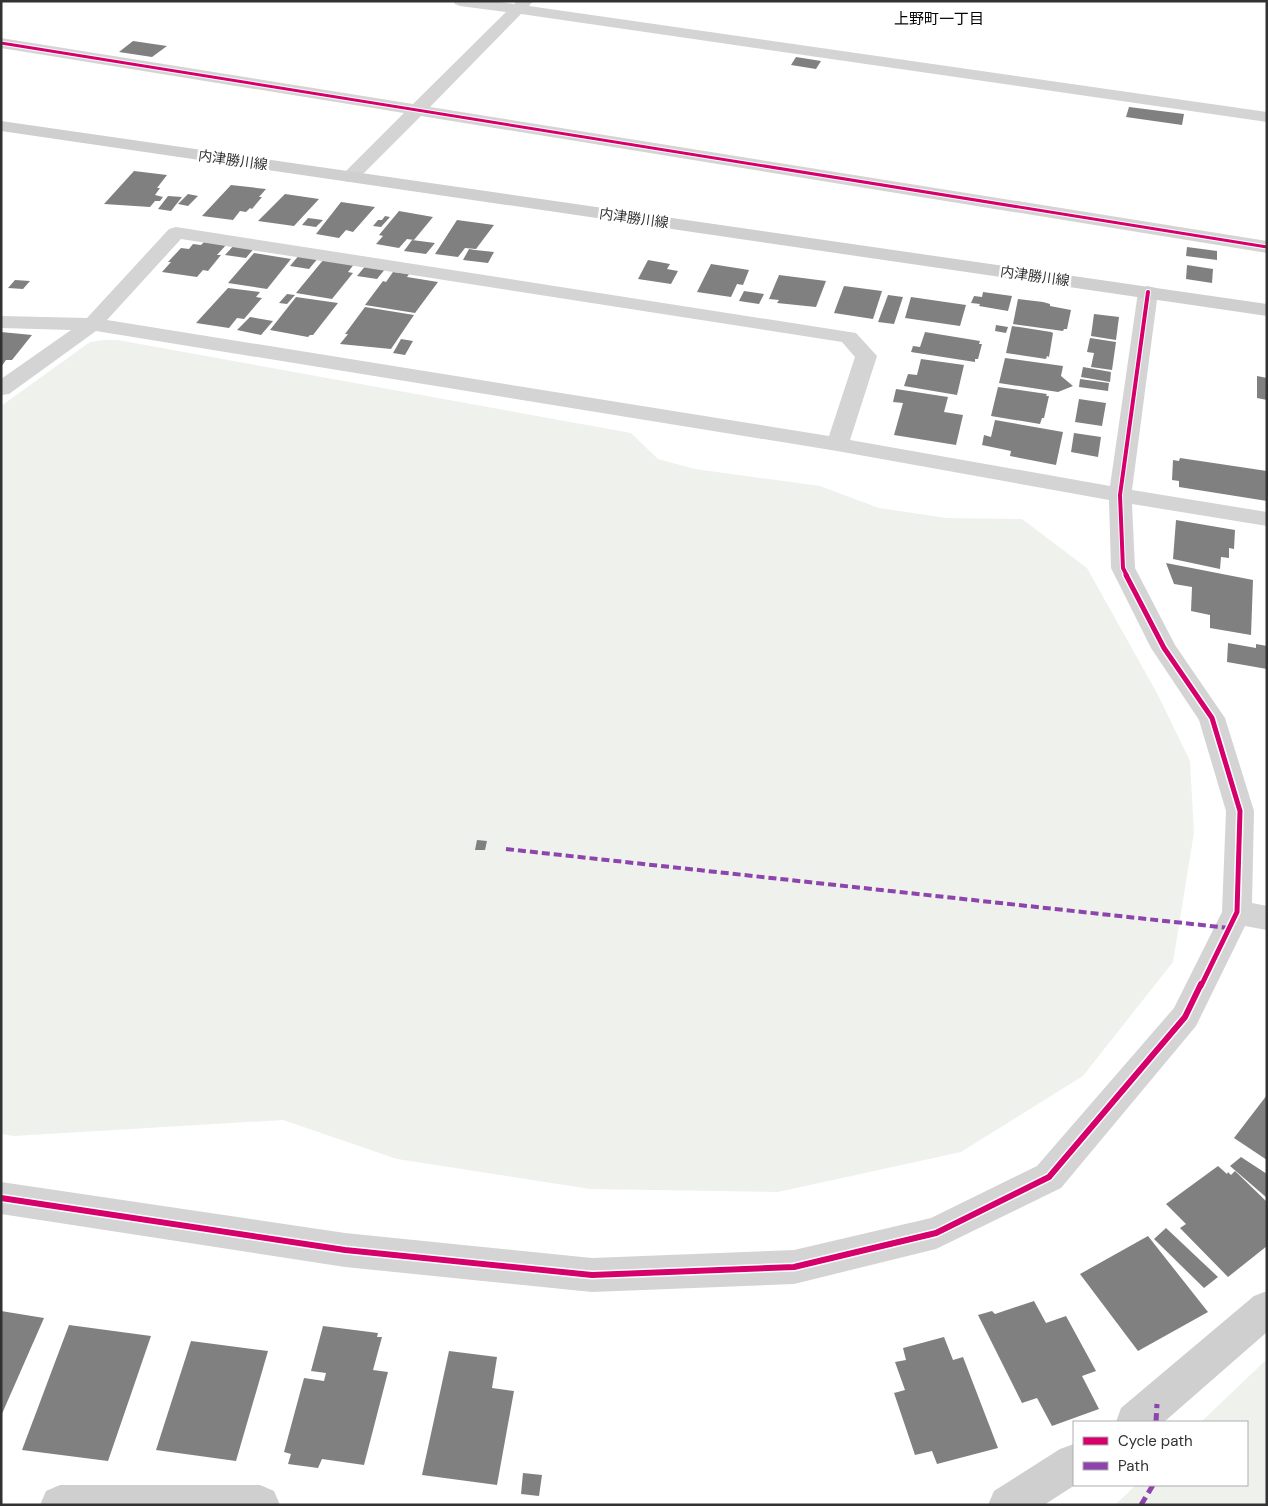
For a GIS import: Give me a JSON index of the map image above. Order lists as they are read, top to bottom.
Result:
{
  "streets": {
    "main road": ["内津勝川線"]
  },
  "districts": ["上野町一丁目"],
  "legend": ["Cycle path", "Path"]
}
